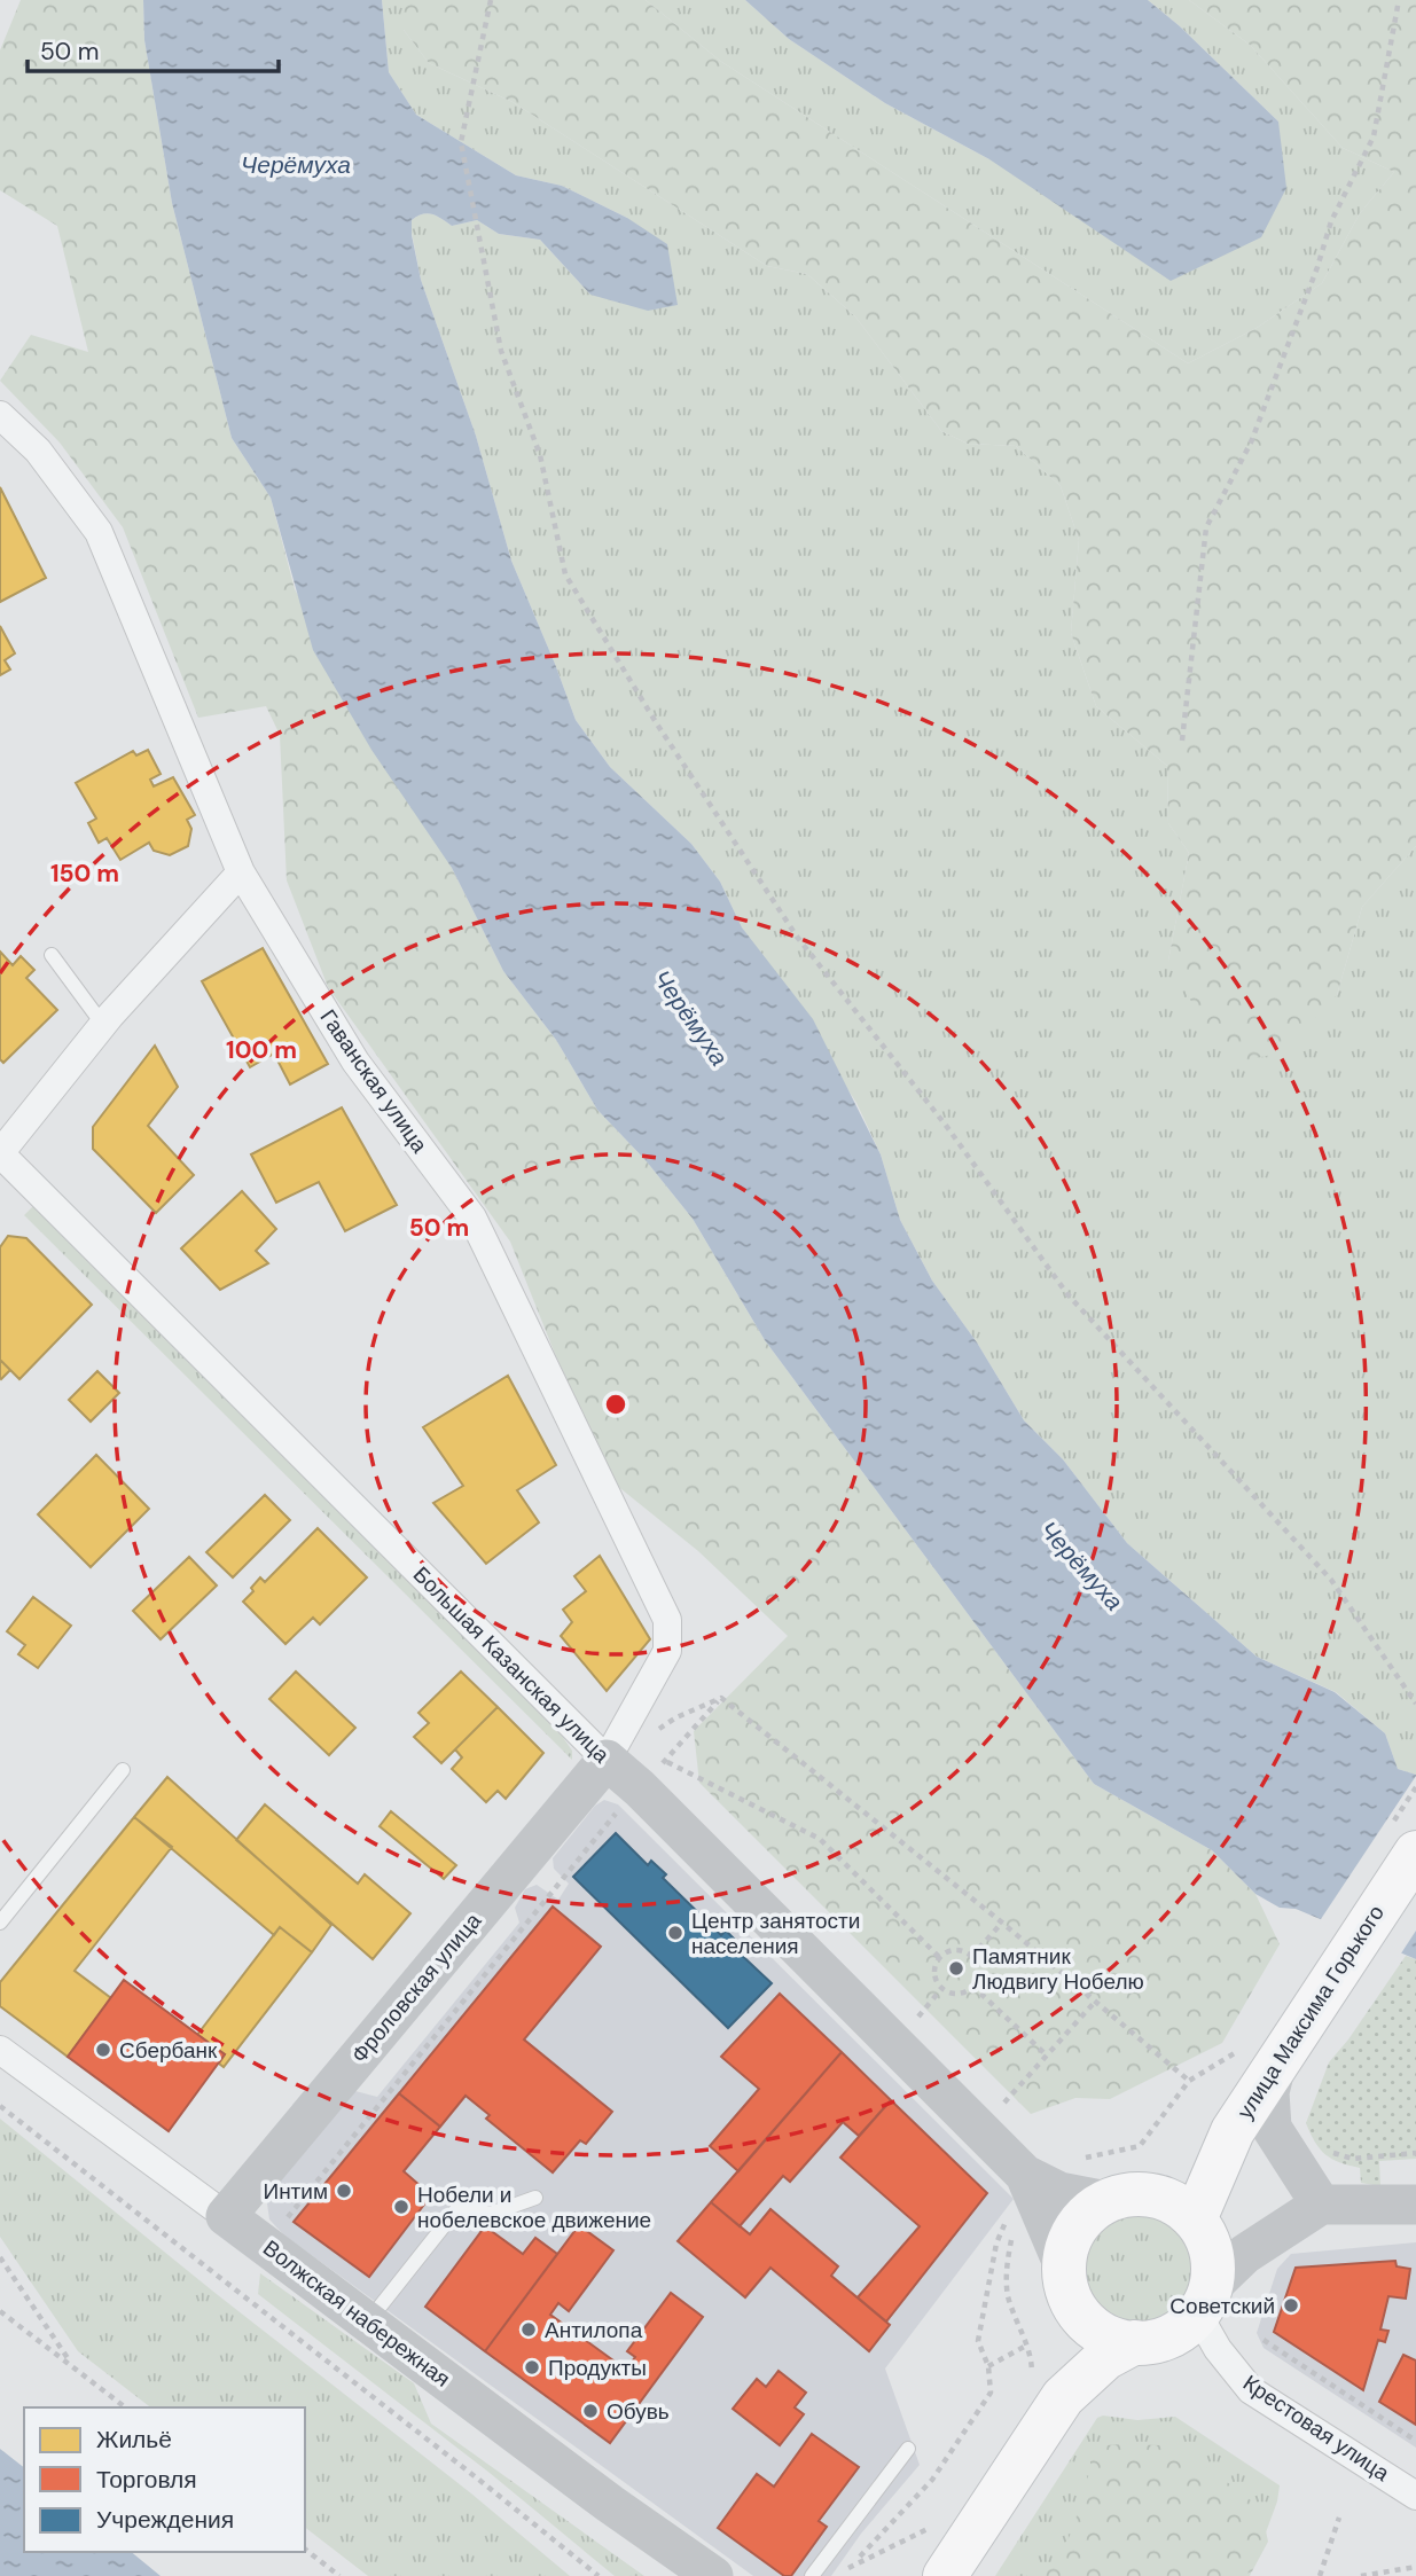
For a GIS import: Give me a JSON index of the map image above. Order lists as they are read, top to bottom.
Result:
{
  "streets": {
    "main road": ["улица Максима Горького"],
    "street": [
      "Гаванская улица",
      "Большая Казанская улица",
      "Фроловская улица",
      "Волжская набережная",
      "Крестовая улица"
    ]
  },
  "crossings": [
    ["Гаванская улица", "Большая Казанская улица"],
    ["Гаванская улица", "Фроловская улица"],
    ["Большая Казанская улица", "Фроловская улица"],
    ["Фроловская улица", "Волжская набережная"],
    ["улица Максима Горького", "Крестовая улица"]
  ],
  "water": ["Черёмуха"],
  "places": [
    "Центр занятости населения",
    "Памятник Людвигу Нобелю",
    "Сбербанк",
    "Интим",
    "Нобели и нобелевское движение",
    "Советский",
    "Антилопа",
    "Продукты",
    "Обувь"
  ],
  "legend": ["Жильё", "Торговля", "Учреждения"],
  "scale_bar": "50 m",
  "rings": ["150 m", "100 m", "50 m"]
}
